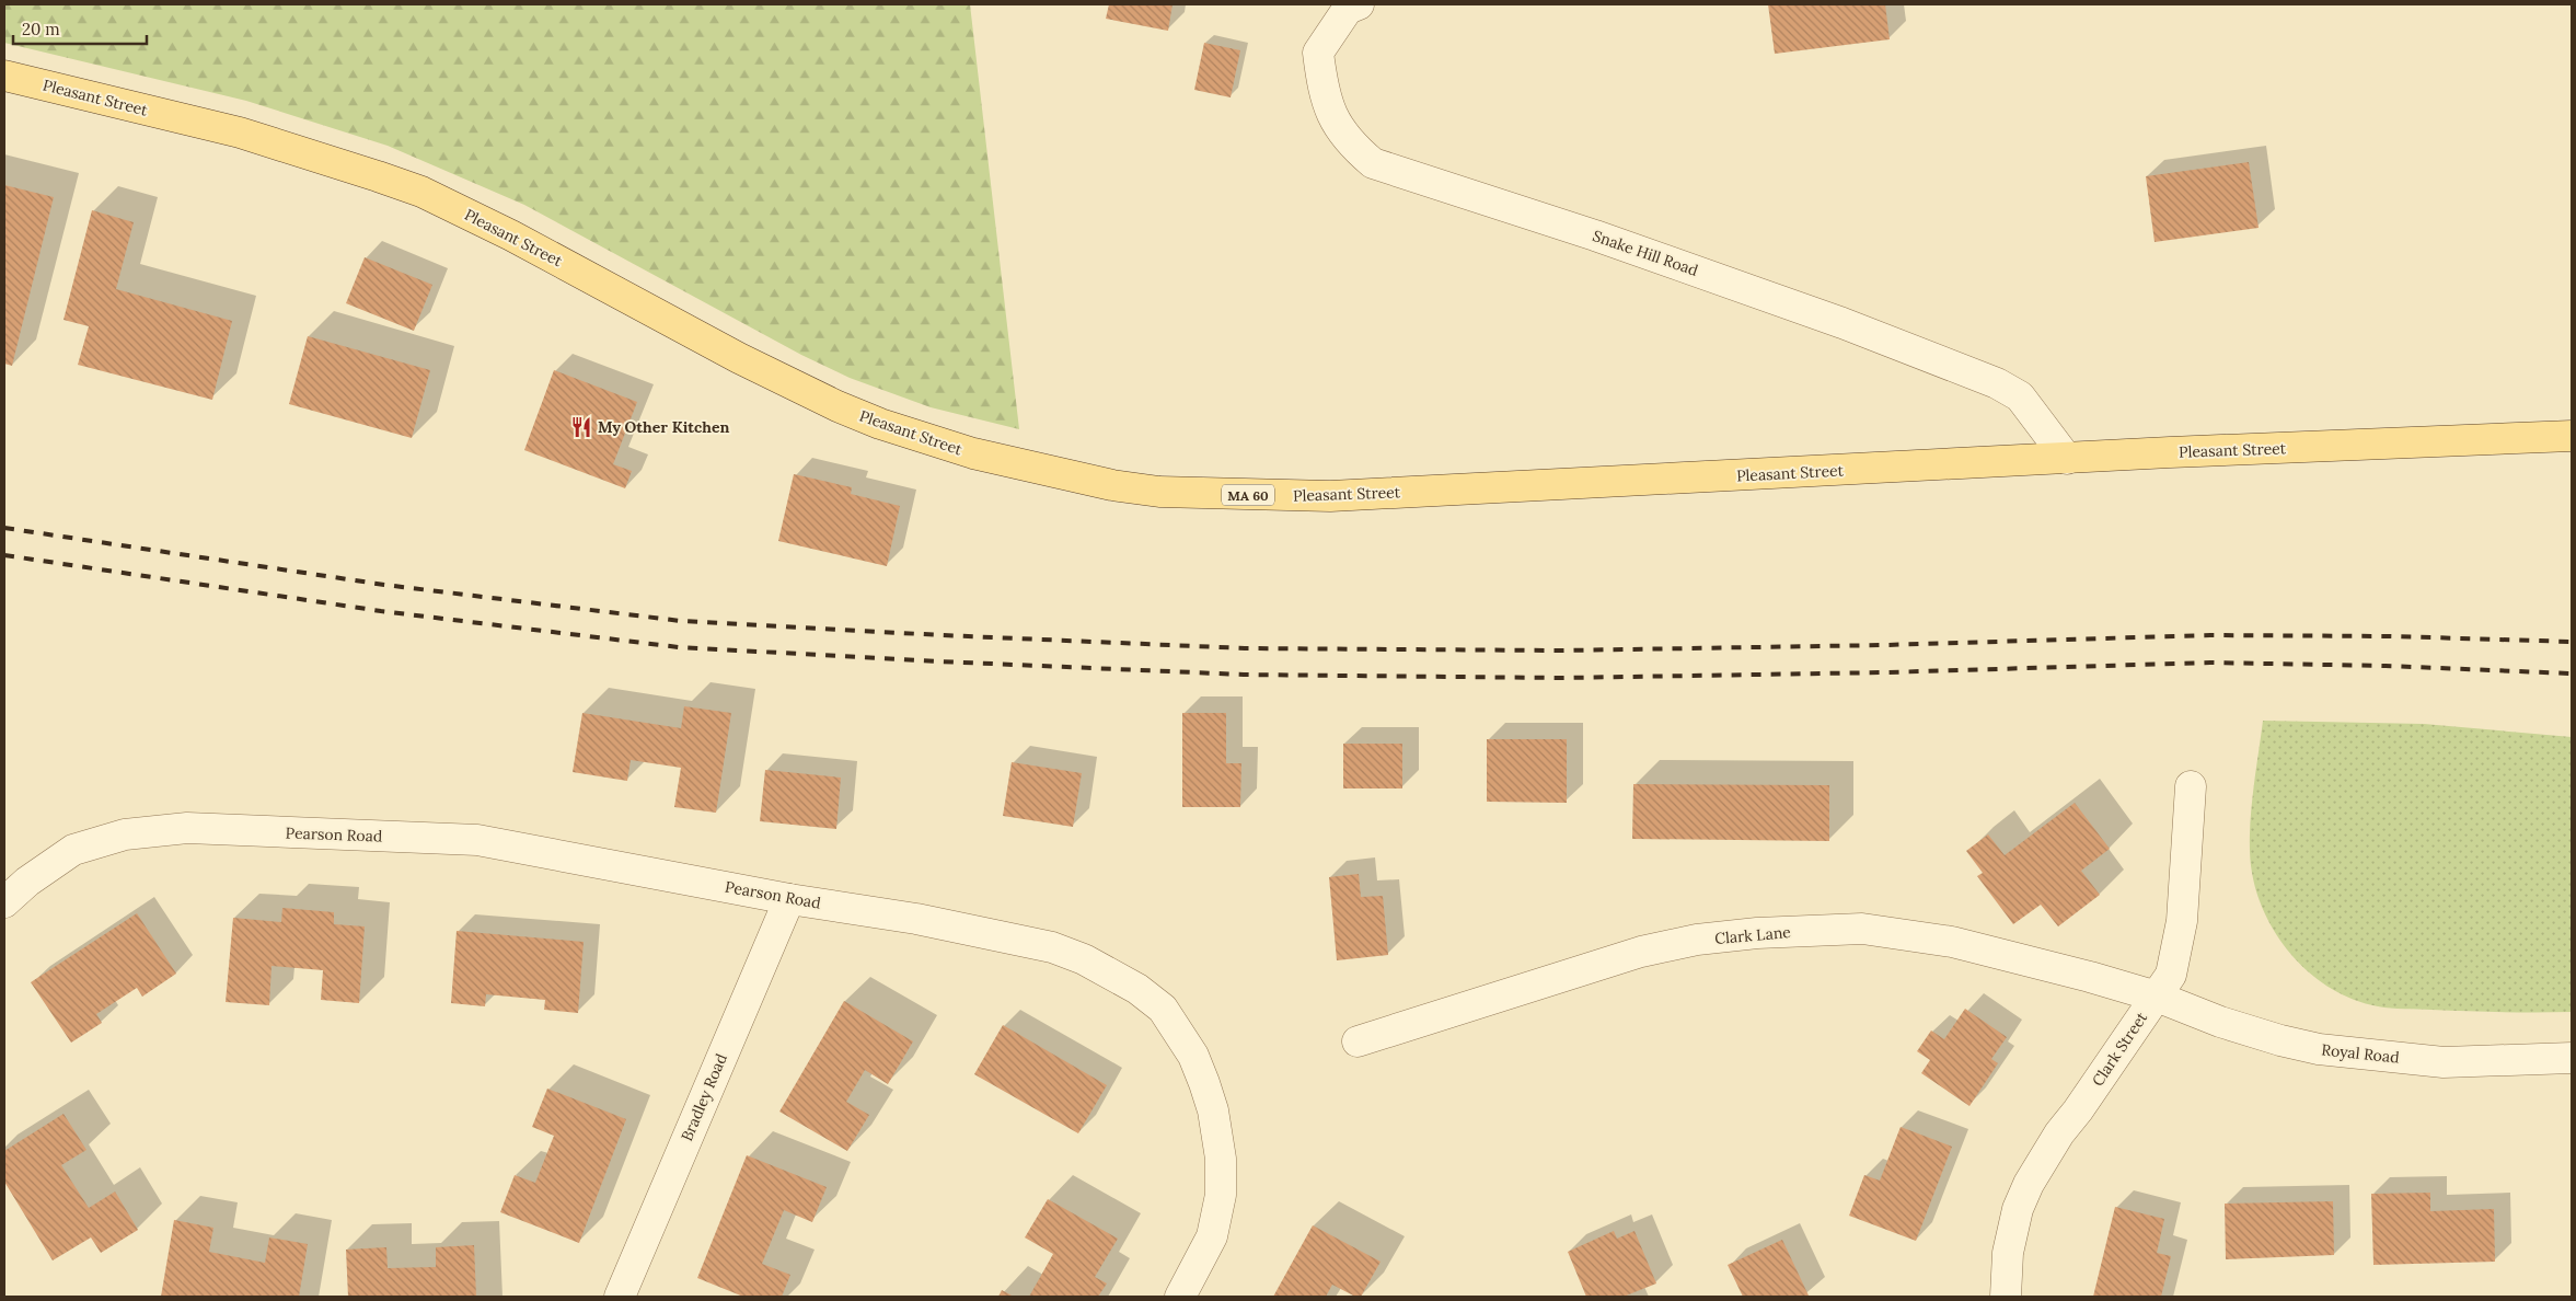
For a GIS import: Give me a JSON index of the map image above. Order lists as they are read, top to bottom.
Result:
{
  "streets": {
    "main road": ["Pleasant Street", "MA 60"],
    "street": [
      "Snake Hill Road",
      "Pearson Road",
      "Clark Lane",
      "Clark Street",
      "Royal Road",
      "Bradley Road"
    ]
  },
  "crossings": [
    ["Pleasant Street", "Snake Hill Road"],
    ["Pearson Road", "Bradley Road"],
    ["Clark Lane", "Clark Street"],
    ["Clark Lane", "Royal Road"],
    ["Clark Street", "Royal Road"]
  ],
  "places": {
    "restaurant": ["My Other Kitchen"]
  },
  "scale_bar": "20 m"
}
